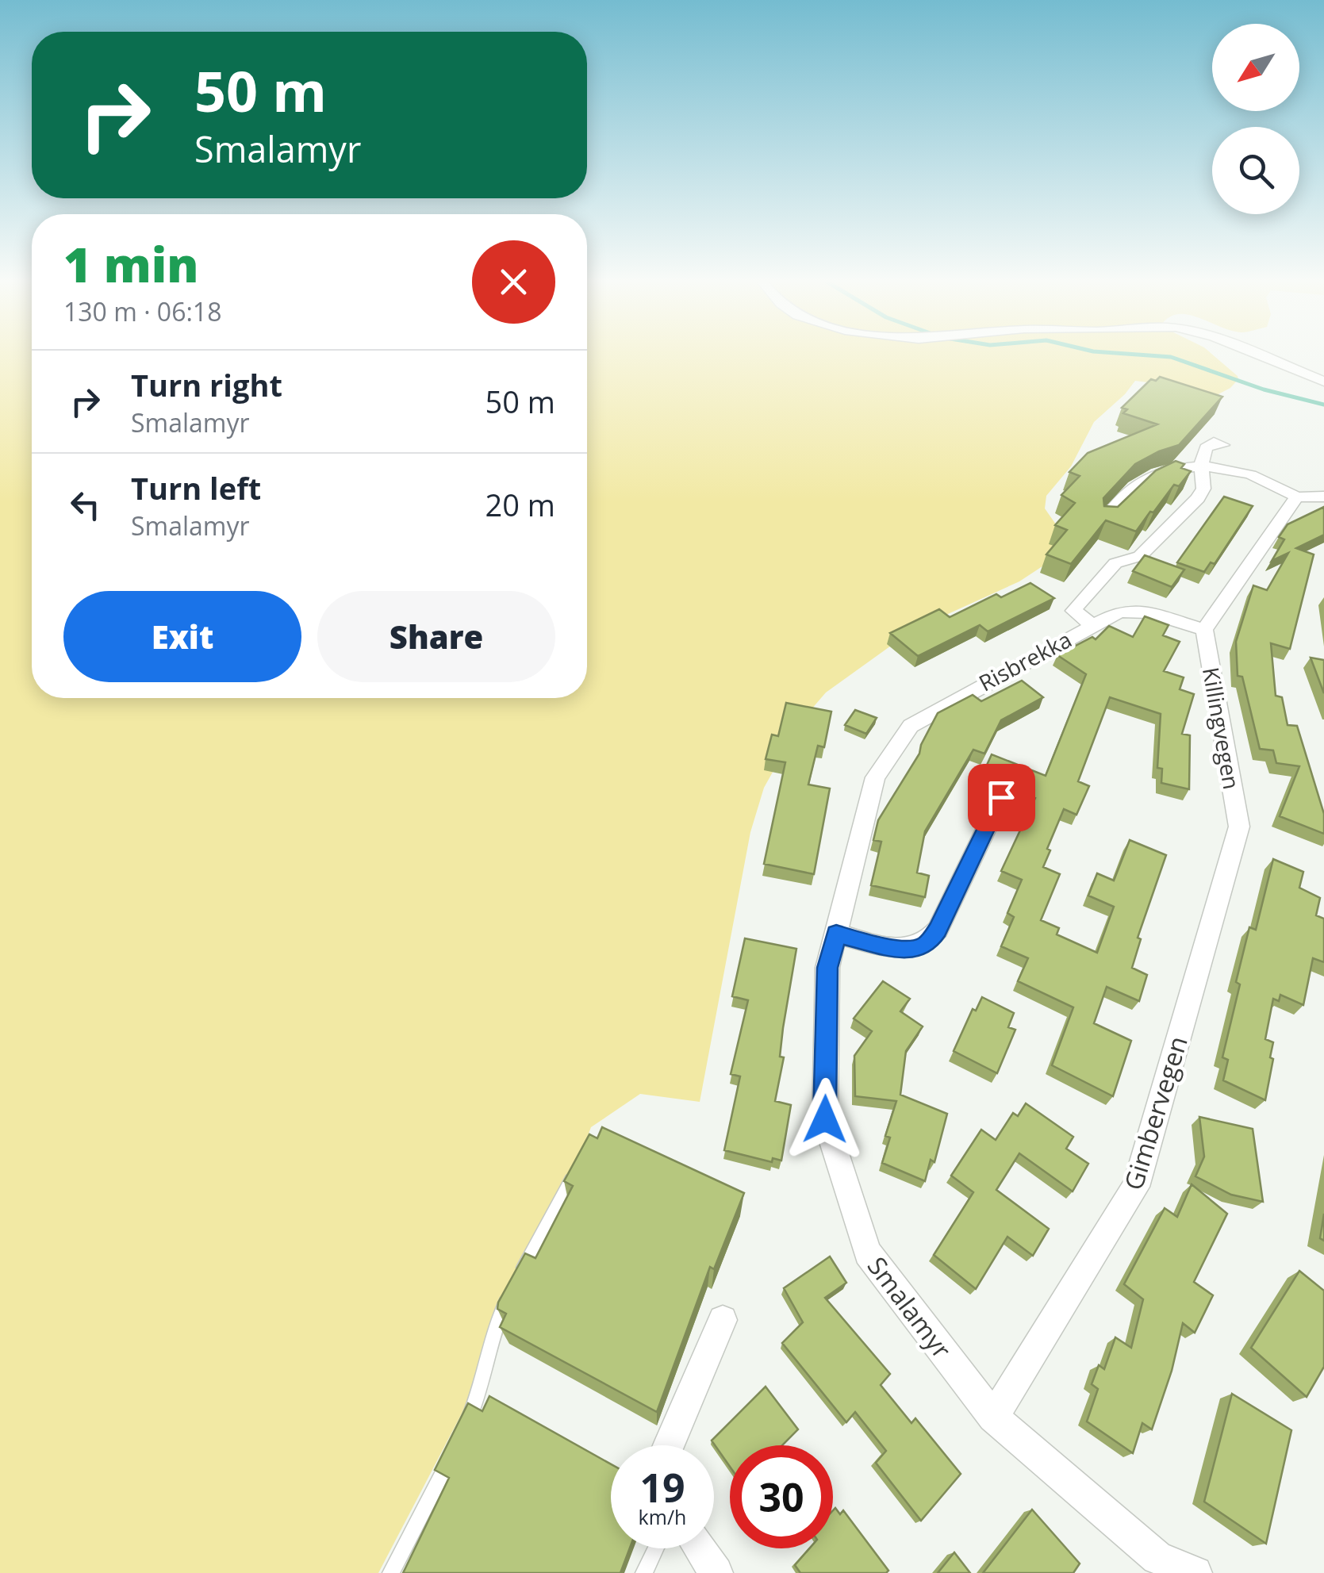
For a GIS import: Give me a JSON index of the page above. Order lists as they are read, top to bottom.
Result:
{
  "streets": {
    "street": [
      "Risbrekka",
      "Killingvegen",
      "Gimbervegen",
      "Smalamyr"
    ]
  },
  "crossings": [
    ["Risbrekka", "Smalamyr"],
    ["Killingvegen", "Gimbervegen"],
    ["Gimbervegen", "Smalamyr"]
  ],
  "north": "bottom left",
  "page": {
    "turn": ["50 m", "Smalamyr"],
    "heading": ["1 min", "130 m · 06:18"],
    "list": [
      {
        "name": "Turn right",
        "note": "Smalamyr",
        "value": "50 m"
      },
      {
        "name": "Turn left",
        "note": "Smalamyr",
        "value": "20 m"
      }
    ],
    "buttons": ["Exit", "Share"],
    "speed": "19 km/h",
    "limit": "30"
  }
}
